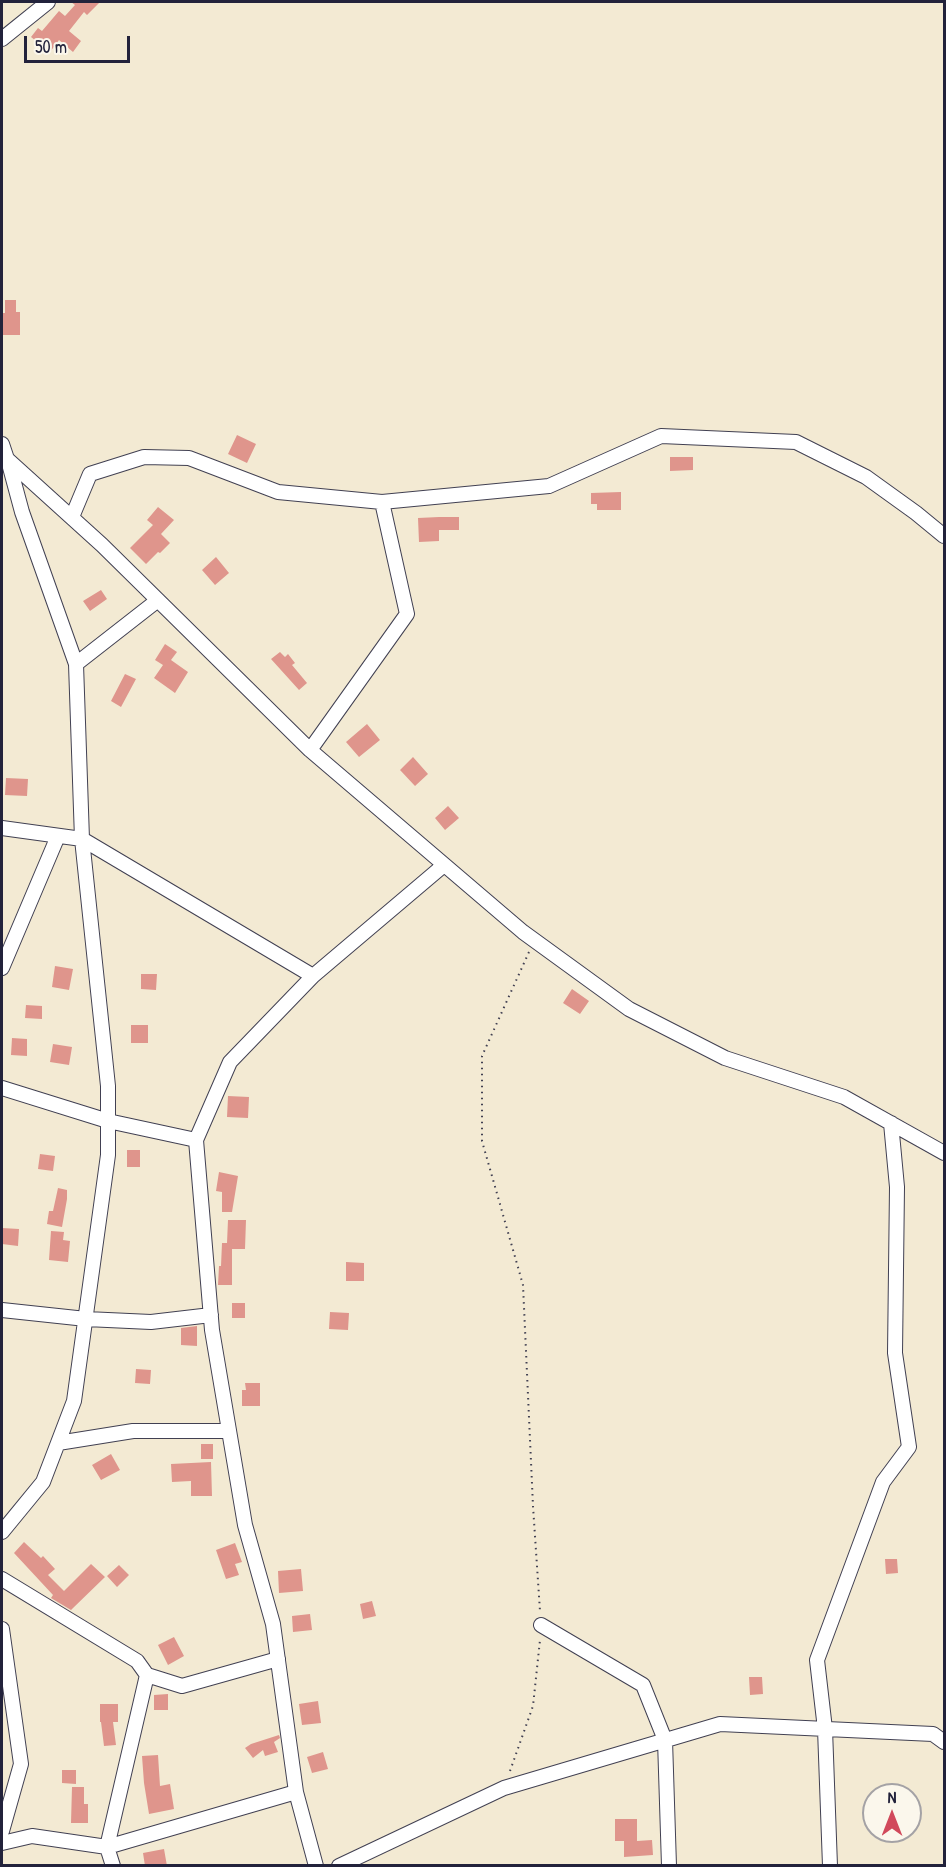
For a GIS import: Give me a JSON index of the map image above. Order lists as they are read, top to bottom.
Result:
{
  "scale_bar": "50 m",
  "north": "top"
}
